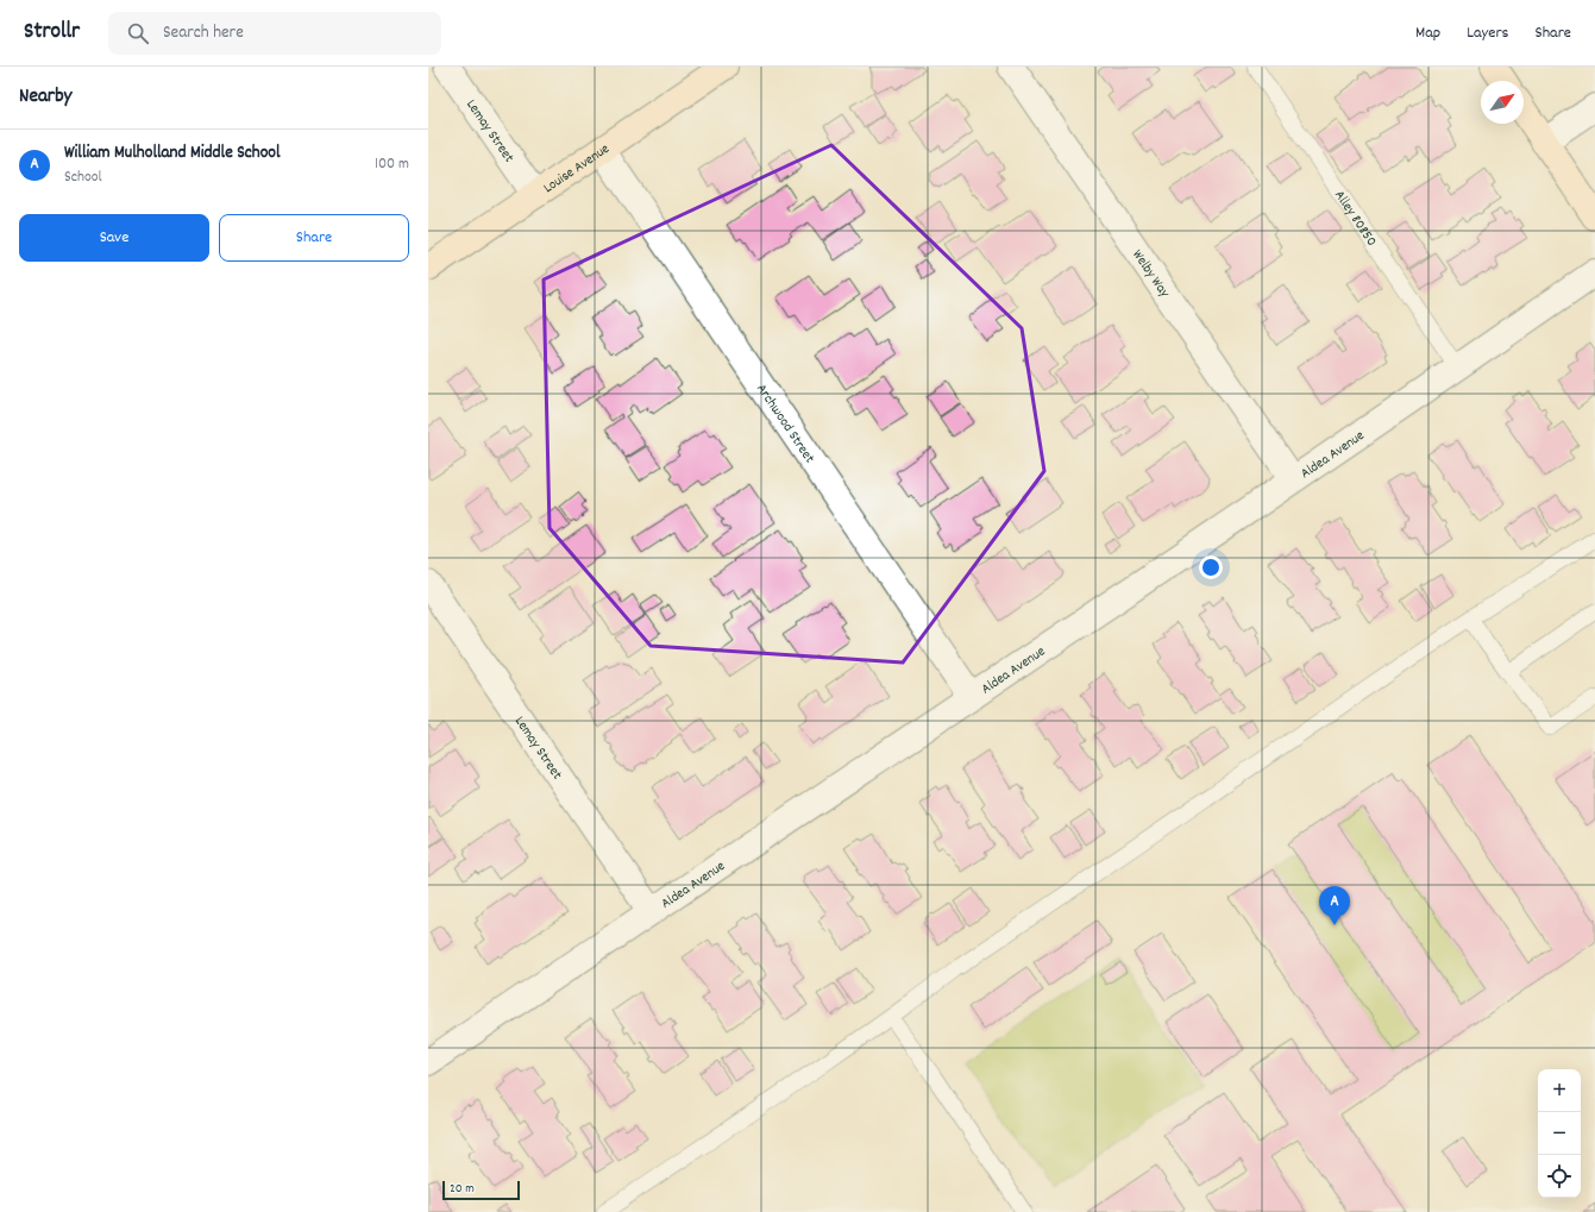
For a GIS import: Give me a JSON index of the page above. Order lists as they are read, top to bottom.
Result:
{
  "streets": {
    "main road": ["Louise Avenue"],
    "street": [
      "Lemay Street",
      "Welby Way",
      "Archwood Street",
      "Aldea Avenue"
    ],
    "lane": ["Alley 80850"]
  },
  "crossings": [
    ["Lemay Street", "Louise Avenue"],
    ["Lemay Street", "Aldea Avenue"],
    ["Louise Avenue", "Archwood Street"],
    ["Alley 80850", "Aldea Avenue"],
    ["Welby Way", "Aldea Avenue"],
    ["Archwood Street", "Aldea Avenue"]
  ],
  "scale_bar": "20 m",
  "north": "top right",
  "page": {
    "header": "Strollr",
    "search": "Search here",
    "nav": ["Map", "Layers", "Share"],
    "heading": "Nearby",
    "list": [
      {
        "mark": "A",
        "name": "William Mulholland Middle School",
        "note": "School",
        "value": "100 m"
      }
    ],
    "buttons": ["Save", "Share"],
    "pins": "A",
    "map_buttons": ["+", "−"],
    "scale": "20 m"
  }
}
